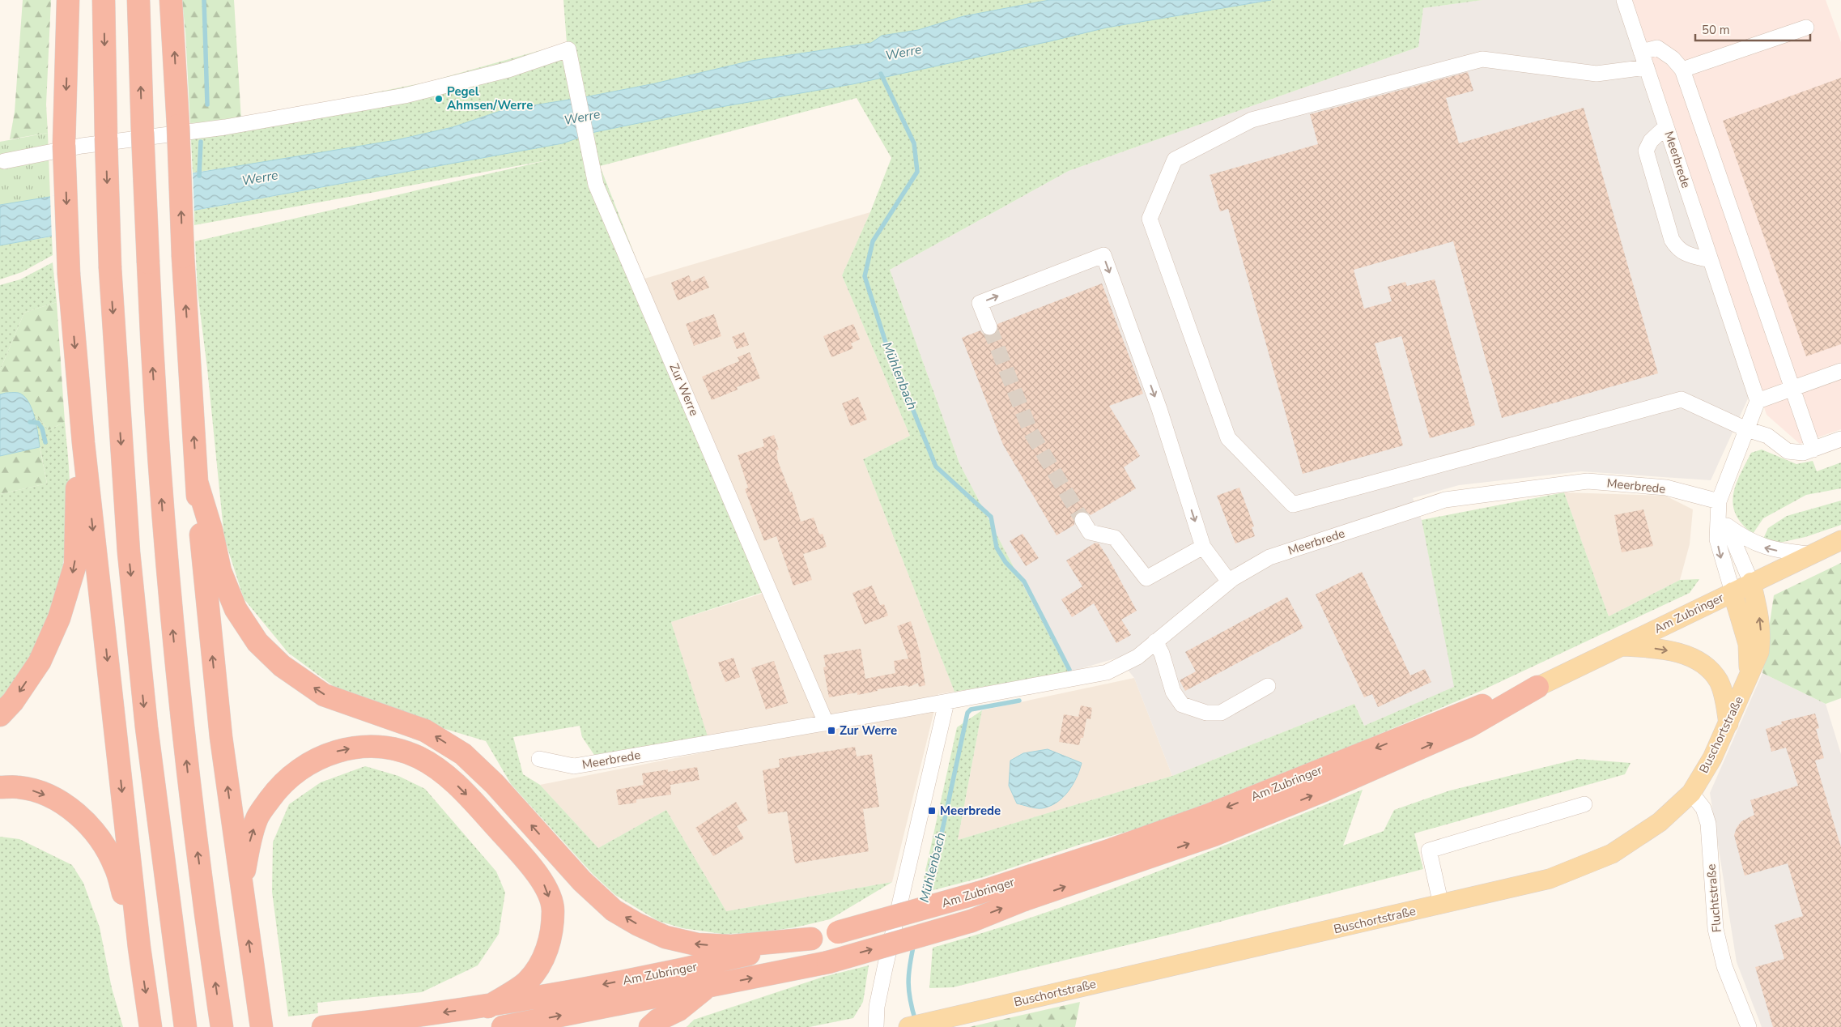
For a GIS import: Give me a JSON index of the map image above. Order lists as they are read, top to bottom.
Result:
{
  "streets": {
    "highway": ["Am Zubringer"],
    "main road": ["Buschortstraße"],
    "street": ["Meerbrede", "Zur Werre", "Fluchtstraße"]
  },
  "crossings": [
    ["Meerbrede", "Zur Werre"],
    ["Am Zubringer", "Buschortstraße"],
    ["Buschortstraße", "Fluchtstraße"]
  ],
  "water": ["Werre", "Mühlenbach"],
  "places": {
    "other": ["Pegel Ahmsen/Werre"],
    "transit": ["Zur Werre", "Meerbrede"]
  },
  "scale_bar": "50 m"
}
